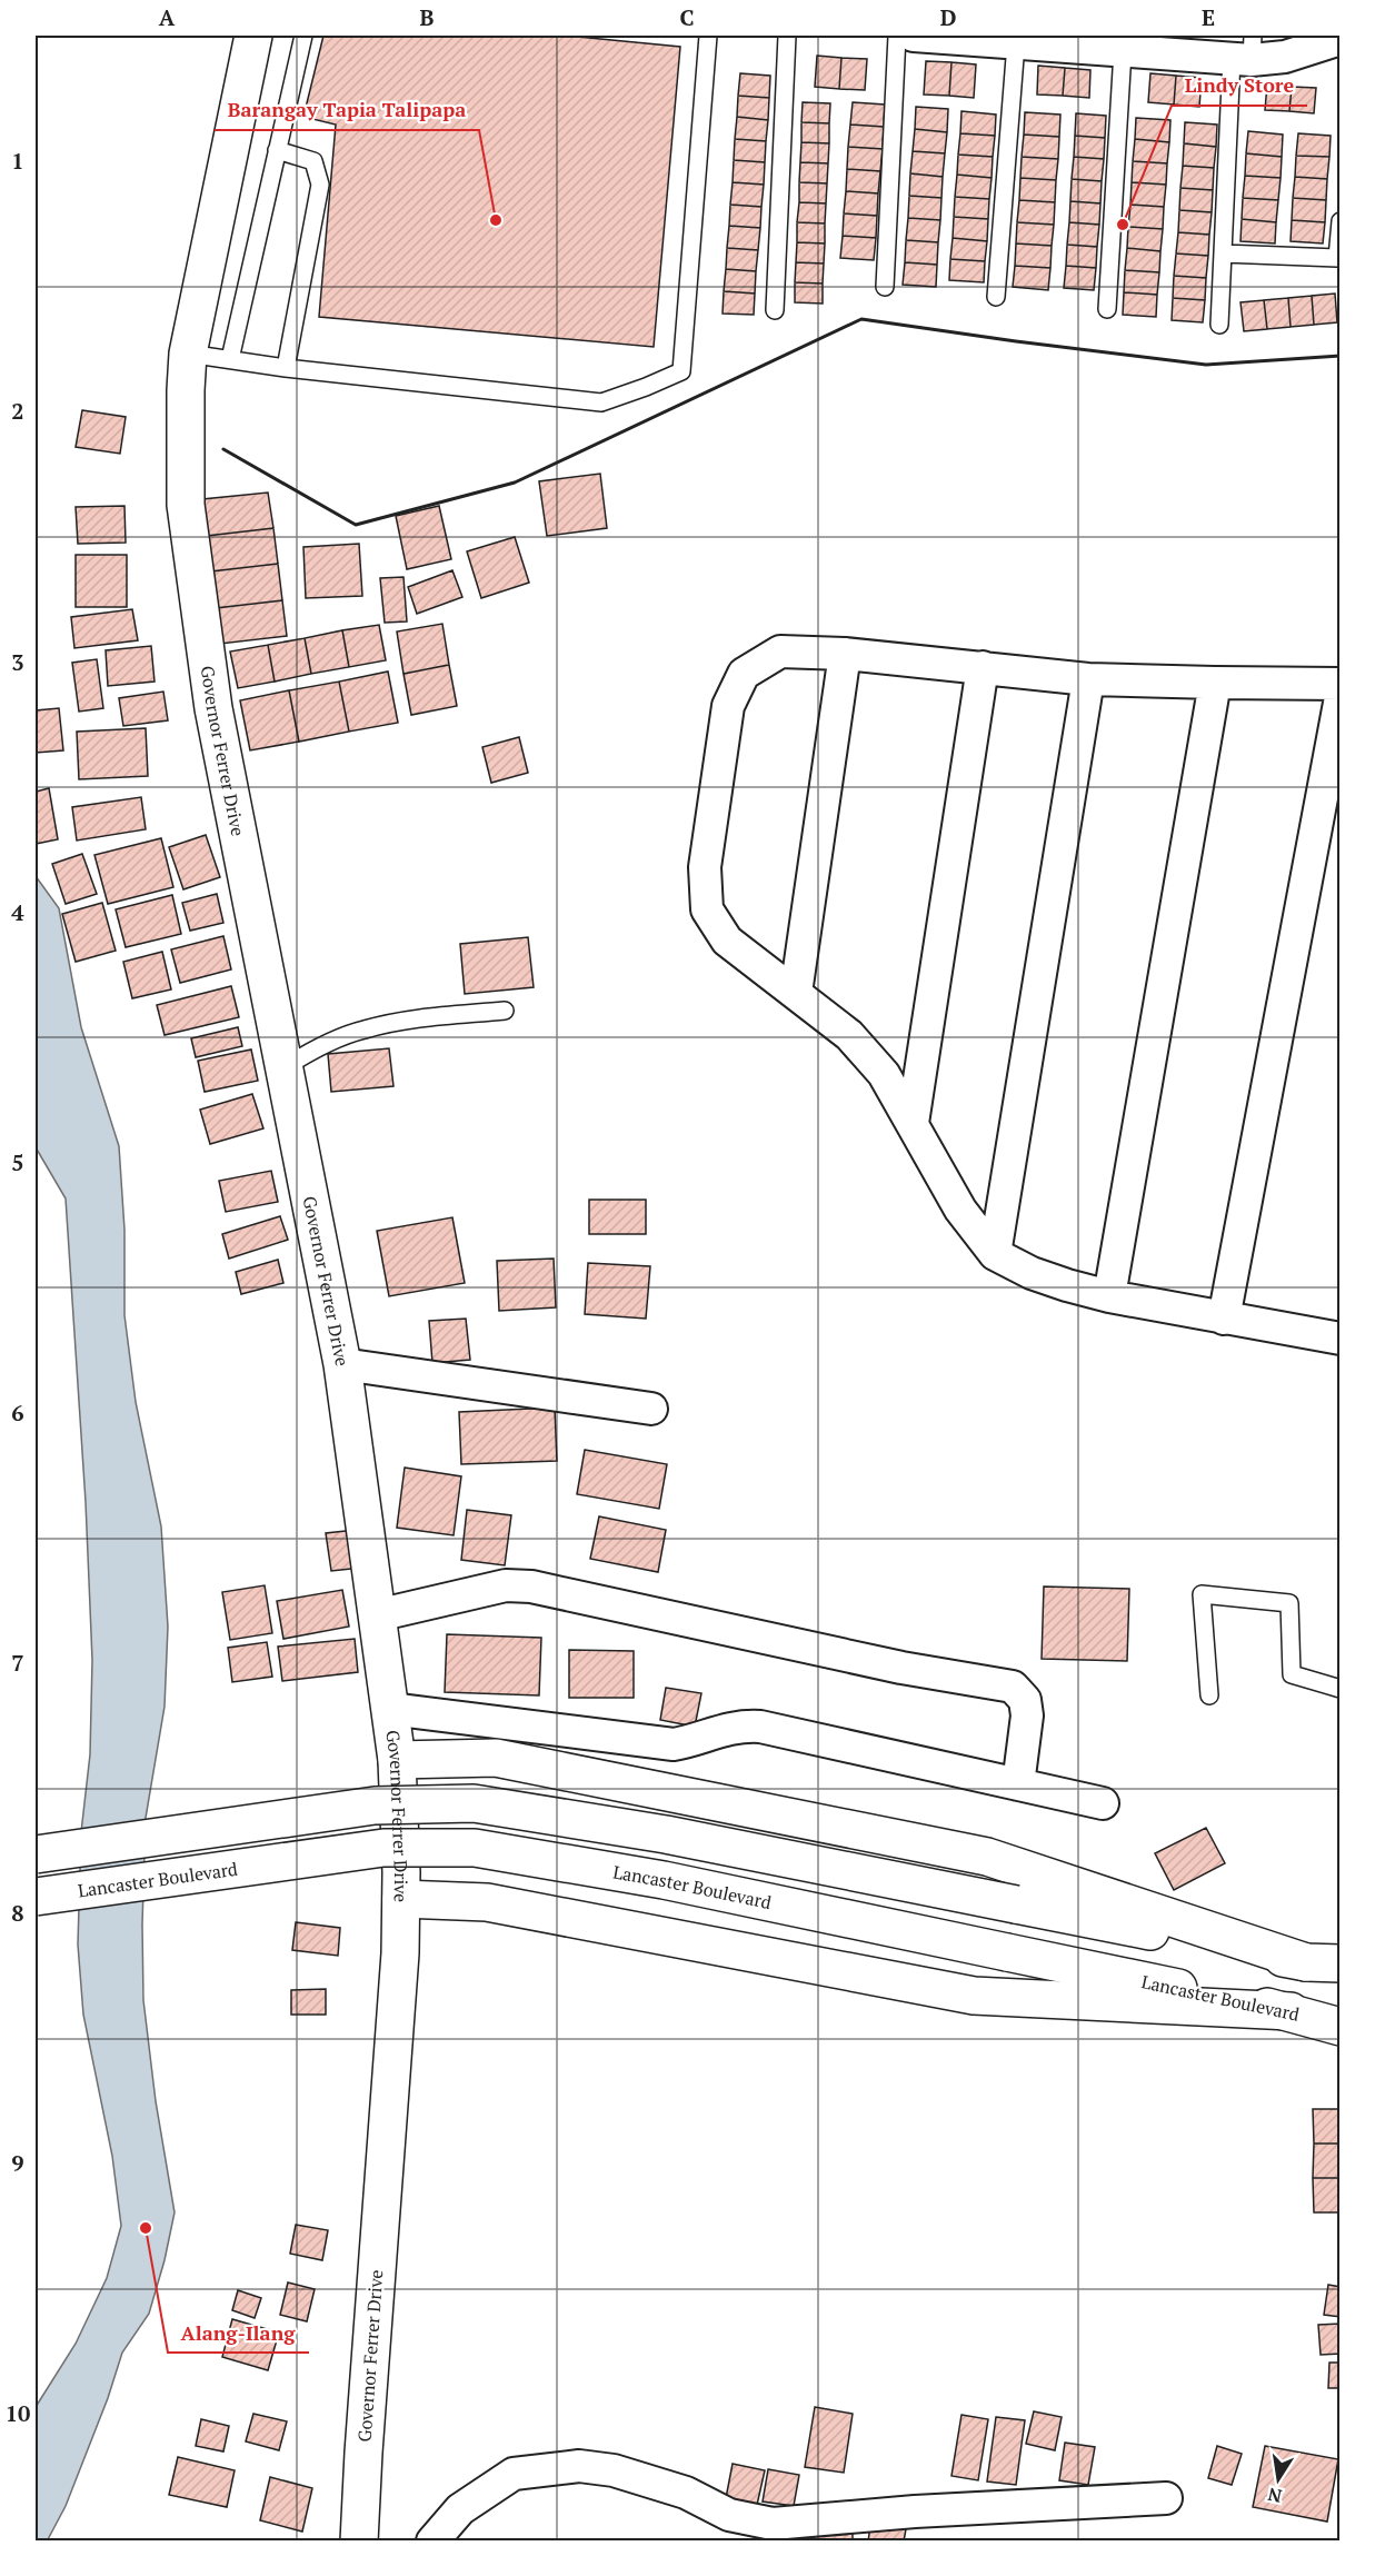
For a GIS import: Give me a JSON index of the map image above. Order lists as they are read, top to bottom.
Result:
{
  "streets": {
    "main road": ["Governor Ferrer Drive", "Lancaster Boulevard"]
  },
  "places": ["Barangay Tapia Talipapa", "Lindy Store", "Alang-Ilang"],
  "north": "bottom",
  "grid": {
    "columns": [
      "A",
      "B",
      "C",
      "D",
      "E"
    ],
    "rows": [
      "1",
      "2",
      "3",
      "4",
      "5",
      "6",
      "7",
      "8",
      "9",
      "10"
    ]
  }
}
